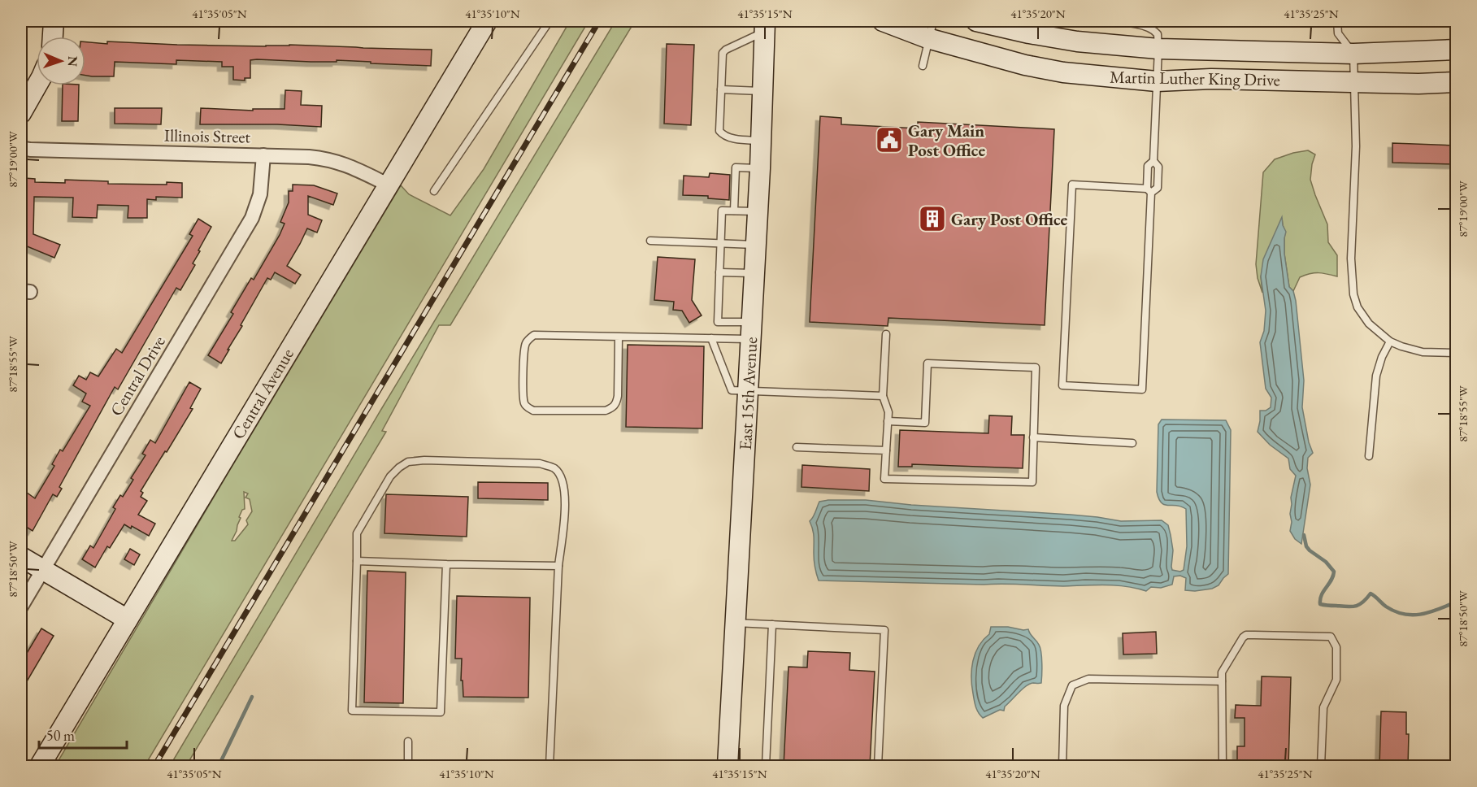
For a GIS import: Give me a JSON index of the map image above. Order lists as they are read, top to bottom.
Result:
{
  "streets": {
    "main road": ["Martin Luther King Drive", "Central Avenue", "East 15th Avenue"],
    "street": ["Illinois Street", "Central Drive"]
  },
  "crossings": [
    ["Illinois Street", "Central Drive"],
    ["Illinois Street", "Central Avenue"]
  ],
  "places": {
    "public building": ["Gary Main Post Office"],
    "building": ["Gary Post Office"]
  },
  "scale_bar": "50 m",
  "north": "right",
  "coordinates": [
    "41°35'05\"N",
    "41°35'10\"N",
    "41°35'15\"N",
    "41°35'20\"N",
    "41°35'25\"N",
    "87°19'00\"W",
    "87°18'55\"W",
    "87°18'50\"W"
  ]
}
